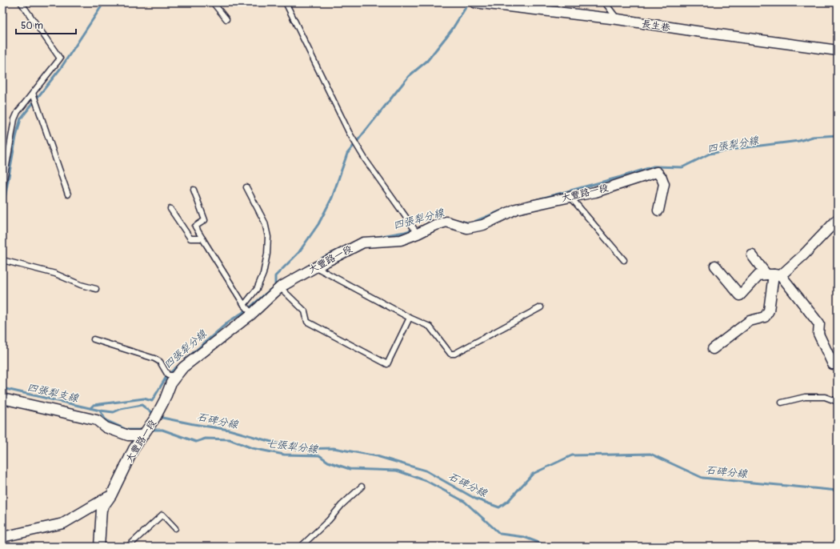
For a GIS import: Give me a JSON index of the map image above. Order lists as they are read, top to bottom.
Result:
{
  "streets": {
    "street": ["長生巷", "大豐路一段"]
  },
  "water": [
    "四張犁分線",
    "四張犁支線",
    "石碑分線",
    "七張犁分線"
  ],
  "scale_bar": "50 m"
}
